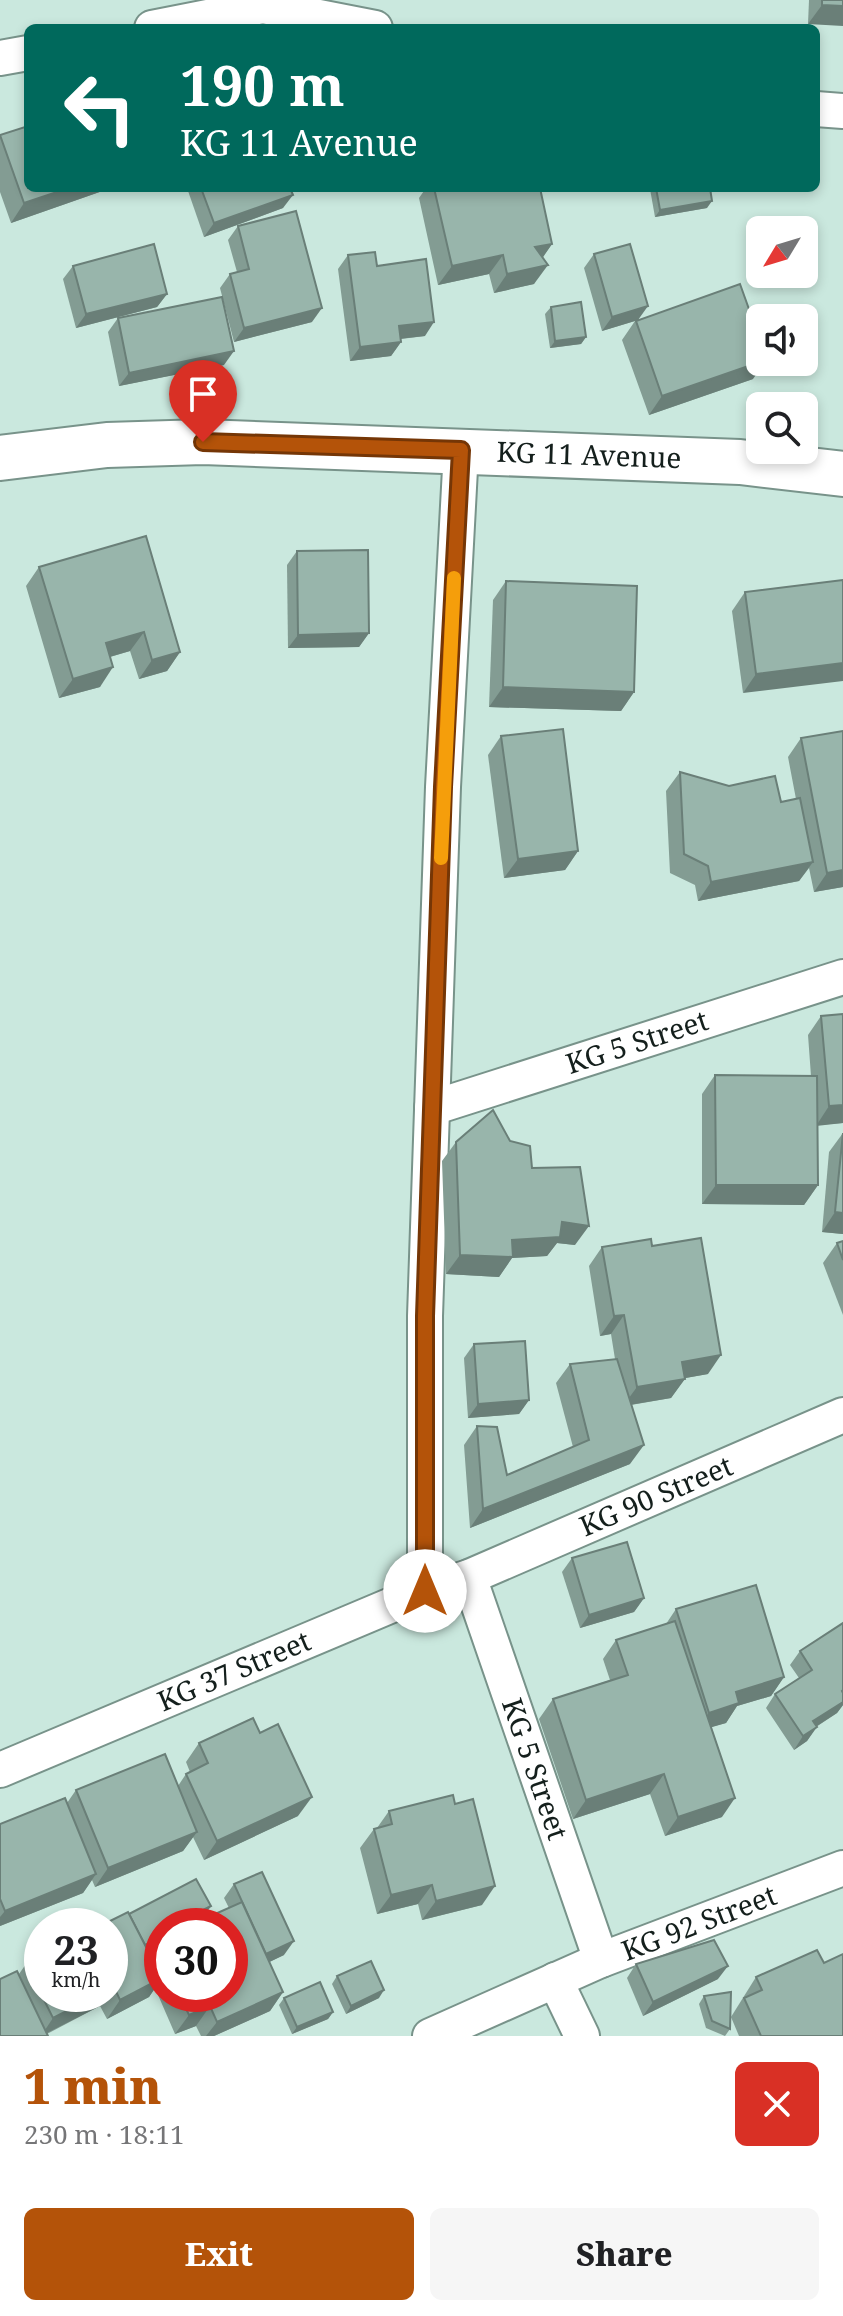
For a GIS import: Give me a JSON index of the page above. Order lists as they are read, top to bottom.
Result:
{
  "streets": {
    "main road": ["KG 11 Avenue"],
    "street": [
      "KG 5 Street",
      "KG 90 Street",
      "KG 37 Street",
      "KG 92 Street"
    ]
  },
  "crossings": [
    ["KG 5 Street", "KG 90 Street"],
    ["KG 5 Street", "KG 37 Street"],
    ["KG 5 Street", "KG 92 Street"],
    ["KG 90 Street", "KG 37 Street"]
  ],
  "north": "bottom left",
  "page": {
    "turn": ["190 m", "KG 11 Avenue"],
    "speed": "23 km/h",
    "limit": "30",
    "heading": ["1 min", "230 m · 18:11"],
    "buttons": ["Exit", "Share"]
  }
}
